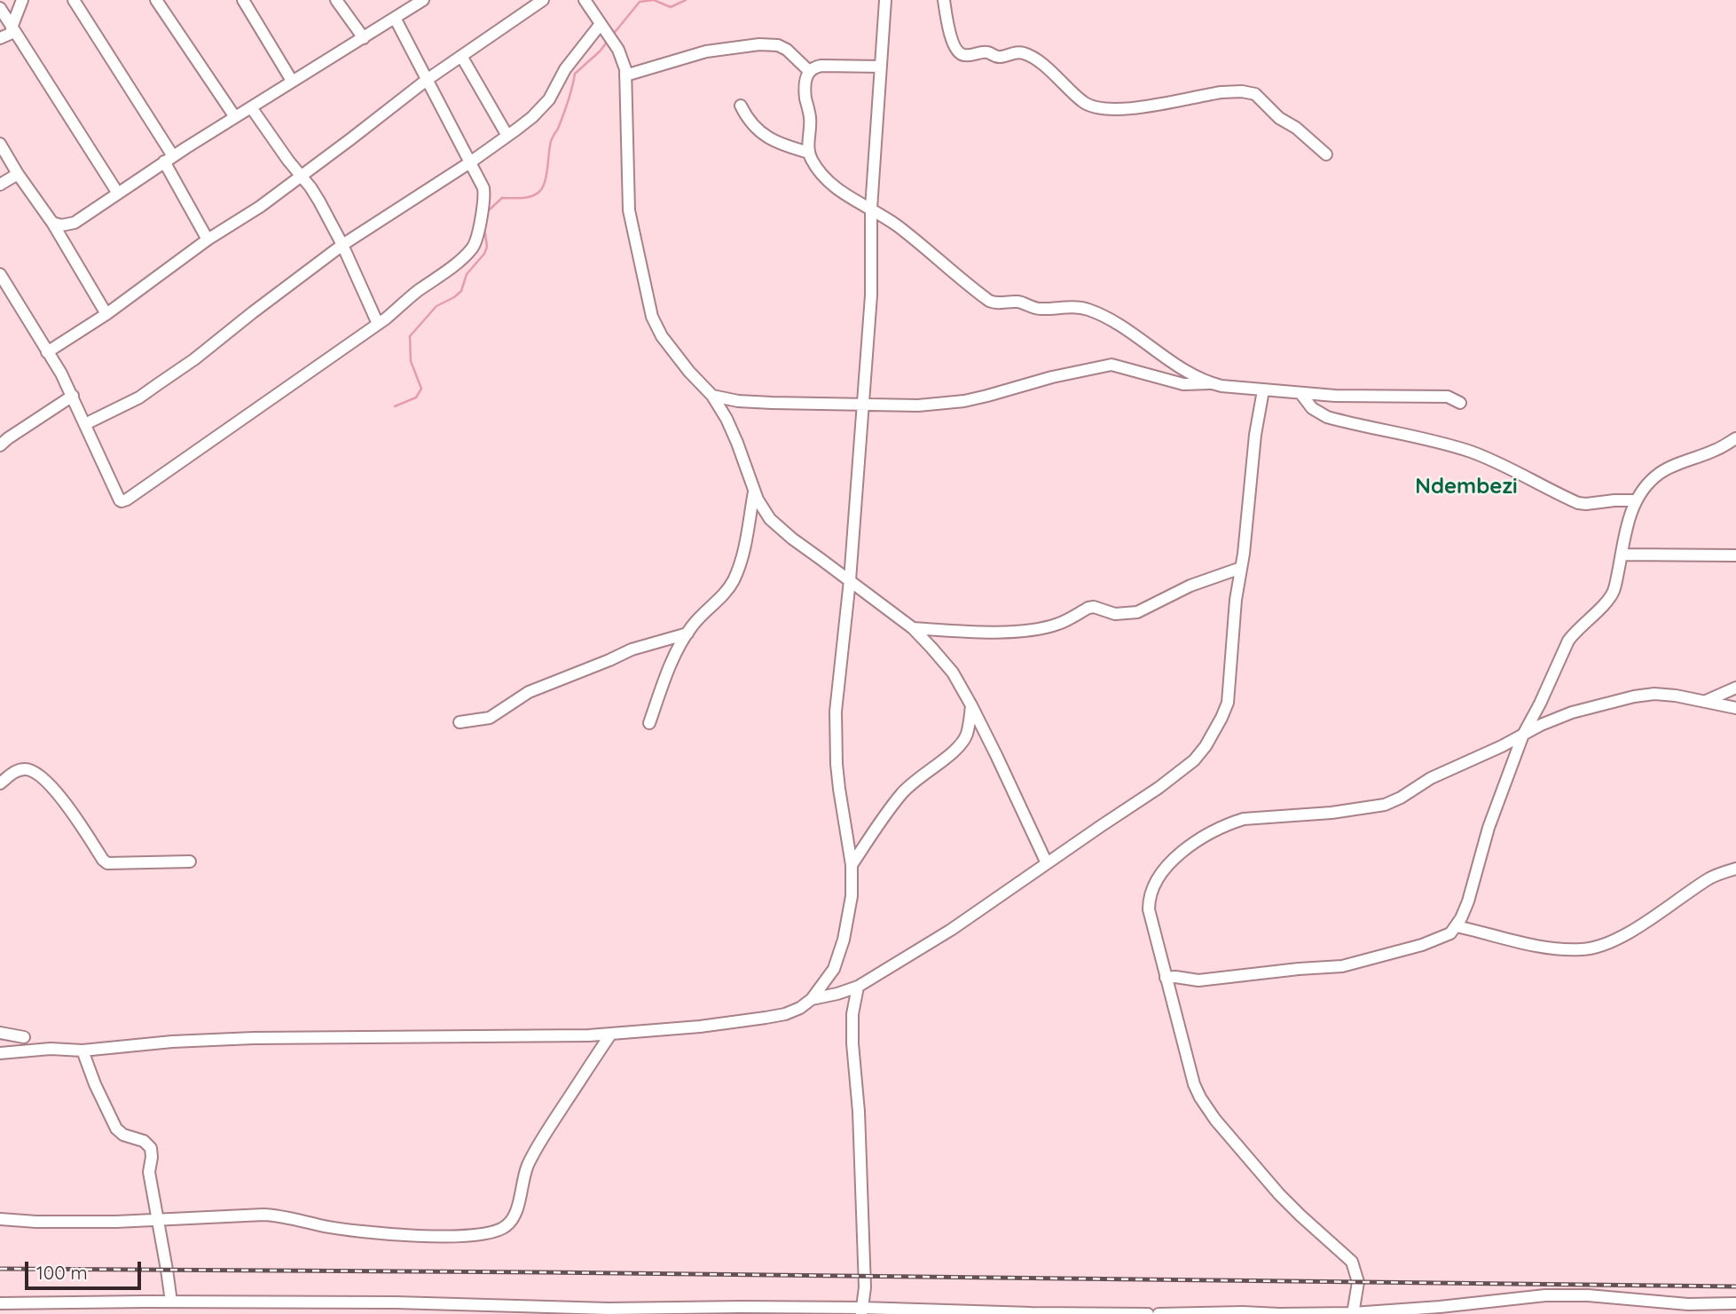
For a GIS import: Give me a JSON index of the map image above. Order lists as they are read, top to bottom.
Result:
{
  "districts": ["Ndembezi"],
  "scale_bar": "100 m"
}
